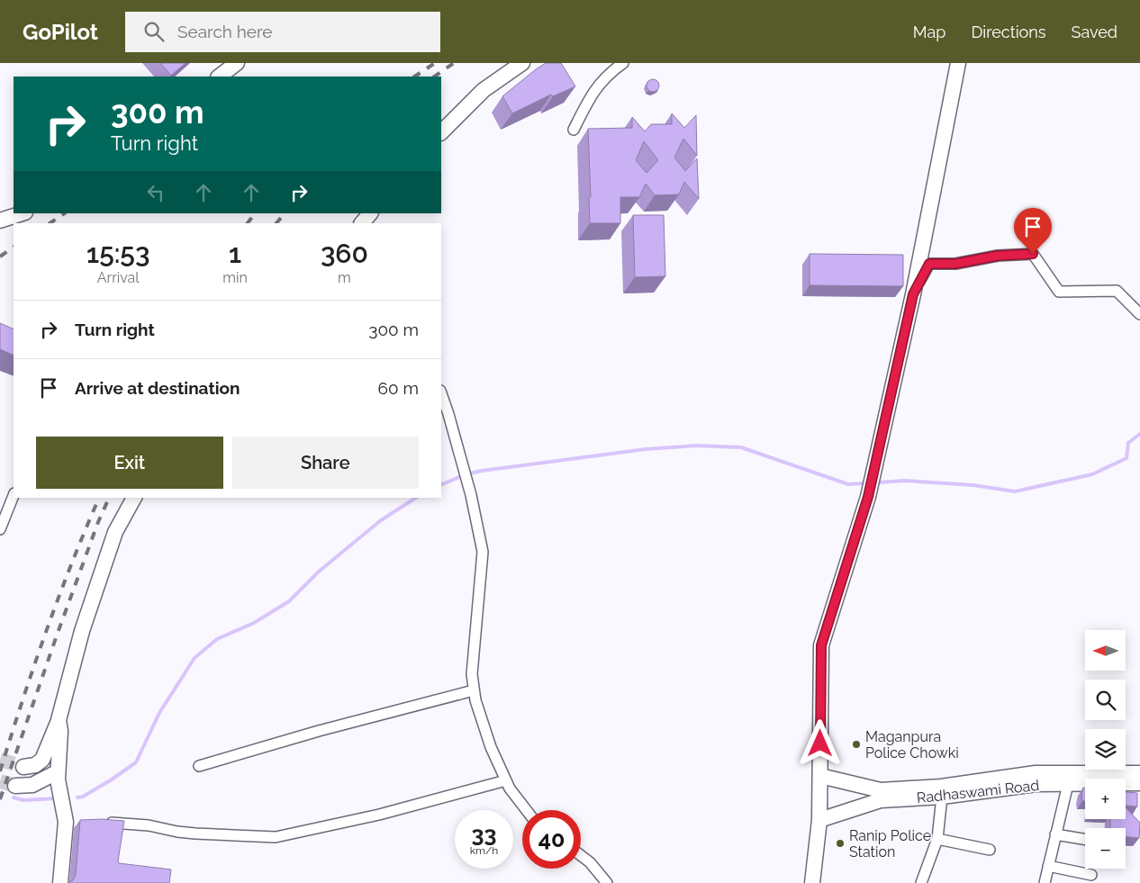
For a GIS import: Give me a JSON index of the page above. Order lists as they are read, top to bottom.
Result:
{
  "streets": {
    "street": ["Radhaswami Road"]
  },
  "places": ["Maganpura Police Chowki", "Ranip Police Station"],
  "north": "left",
  "page": {
    "header": "GoPilot",
    "search": "Search here",
    "nav": ["Map", "Directions", "Saved"],
    "turn": ["300 m", "Turn right"],
    "eta": [
      "15:53",
      "Arrival",
      "1",
      "min",
      "360",
      "m"
    ],
    "list": [
      {
        "name": "Turn right",
        "value": "300 m"
      },
      {
        "name": "Arrive at destination",
        "value": "60 m"
      }
    ],
    "buttons": ["Exit", "Share"],
    "map_buttons": ["+", "−"],
    "speed": "33 km/h",
    "limit": "40"
  }
}
